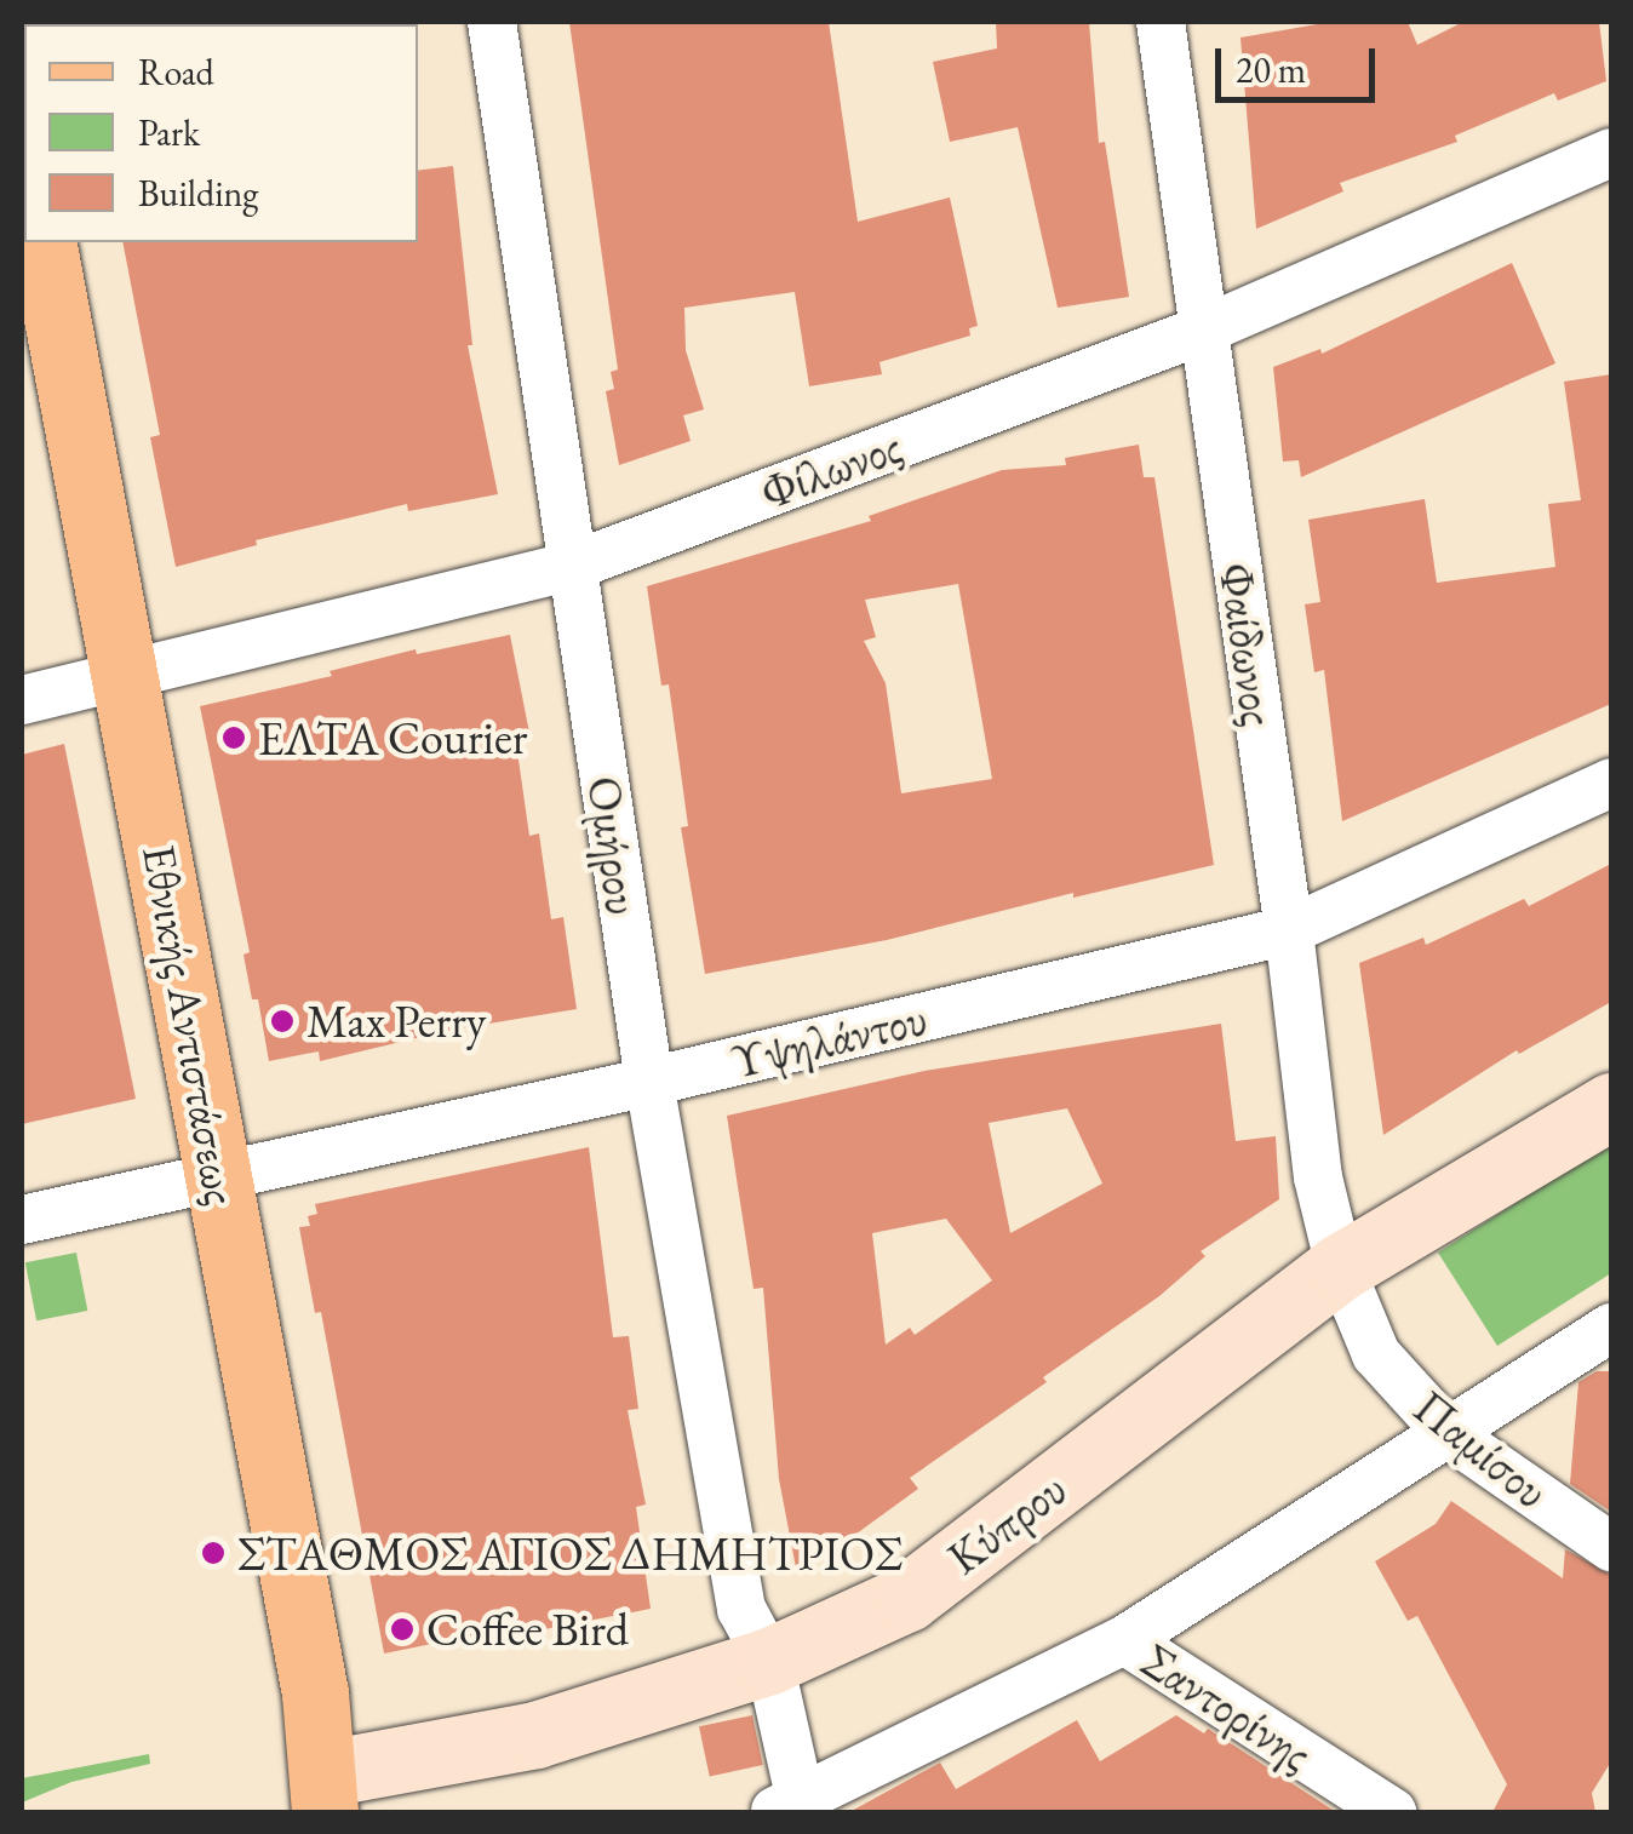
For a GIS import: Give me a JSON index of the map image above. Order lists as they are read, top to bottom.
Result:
{
  "streets": {
    "main road": ["Εθνικής Αντιστάσεως"],
    "street": [
      "Φίλωνος",
      "Φαίδωνος",
      "Ομήρου",
      "Υψηλάντου",
      "Παμίσου",
      "Κύπρου",
      "Σαντορίνης"
    ]
  },
  "crossings": [
    ["Φίλωνος", "Φαίδωνος"],
    ["Φίλωνος", "Ομήρου"],
    ["Φίλωνος", "Εθνικής Αντιστάσεως"],
    ["Φαίδωνος", "Υψηλάντου"],
    ["Φαίδωνος", "Παμίσου"],
    ["Φαίδωνος", "Κύπρου"],
    ["Ομήρου", "Υψηλάντου"],
    ["Ομήρου", "Κύπρου"],
    ["Εθνικής Αντιστάσεως", "Υψηλάντου"],
    ["Εθνικής Αντιστάσεως", "Κύπρου"],
    ["Παμίσου", "Κύπρου"]
  ],
  "places": [
    "ΕΛΤΑ Courier",
    "Max Perry",
    "ΣΤΑΘΜΟΣ ΑΓΙΟΣ ΔΗΜΗΤΡΙΟΣ",
    "Coffee Bird"
  ],
  "legend": ["Road", "Park", "Building"],
  "scale_bar": "20 m"
}
